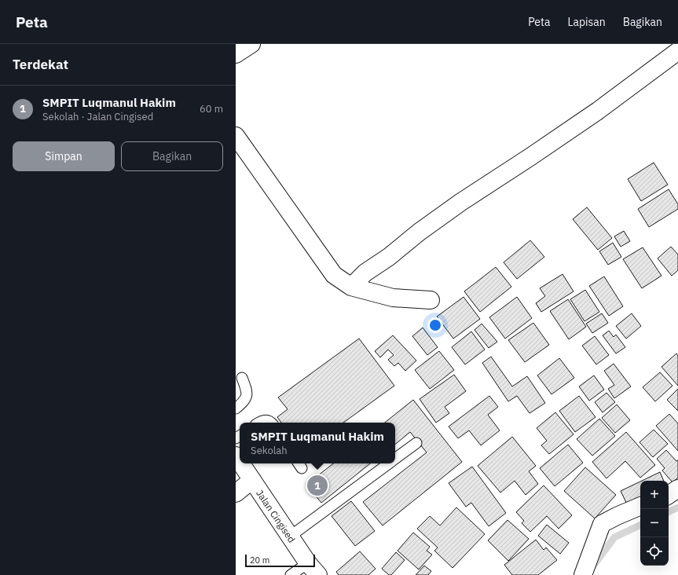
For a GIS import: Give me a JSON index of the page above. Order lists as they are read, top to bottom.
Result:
{
  "streets": {
    "street": ["Jalan Cingised"]
  },
  "scale_bar": "20 m",
  "page": {
    "header": "Peta",
    "nav": ["Peta", "Lapisan", "Bagikan"],
    "heading": "Terdekat",
    "list": [
      {
        "mark": "1",
        "name": "SMPIT Luqmanul Hakim",
        "note": "Sekolah · Jalan Cingised",
        "value": "60 m"
      }
    ],
    "buttons": ["Simpan", "Bagikan"],
    "popup": ["SMPIT Luqmanul Hakim", "Sekolah"],
    "pins": "1",
    "map_buttons": ["+", "−"],
    "scale": "20 m"
  }
}
